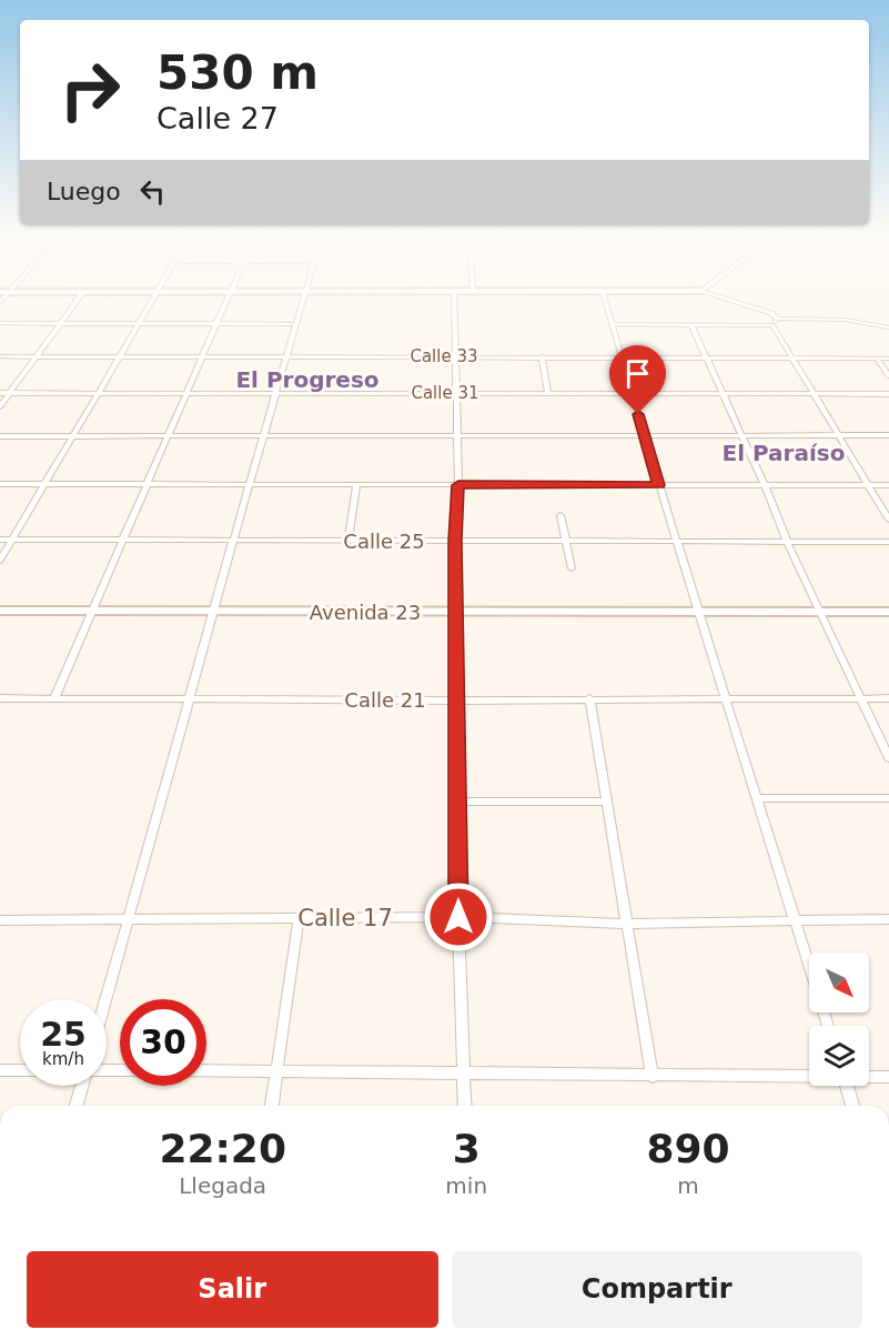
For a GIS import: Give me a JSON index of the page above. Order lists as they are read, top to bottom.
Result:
{
  "streets": {
    "street": [
      "Calle 33",
      "Calle 31",
      "Calle 25",
      "Avenida 23",
      "Calle 21",
      "Calle 17"
    ]
  },
  "districts": ["El Progreso", "El Paraíso"],
  "north": "bottom right",
  "page": {
    "turn": ["530 m", "Calle 27"],
    "then": "Luego",
    "speed": "25 km/h",
    "limit": "30",
    "eta": [
      "22:20",
      "Llegada",
      "3",
      "min",
      "890",
      "m"
    ],
    "buttons": ["Salir", "Compartir"]
  }
}
